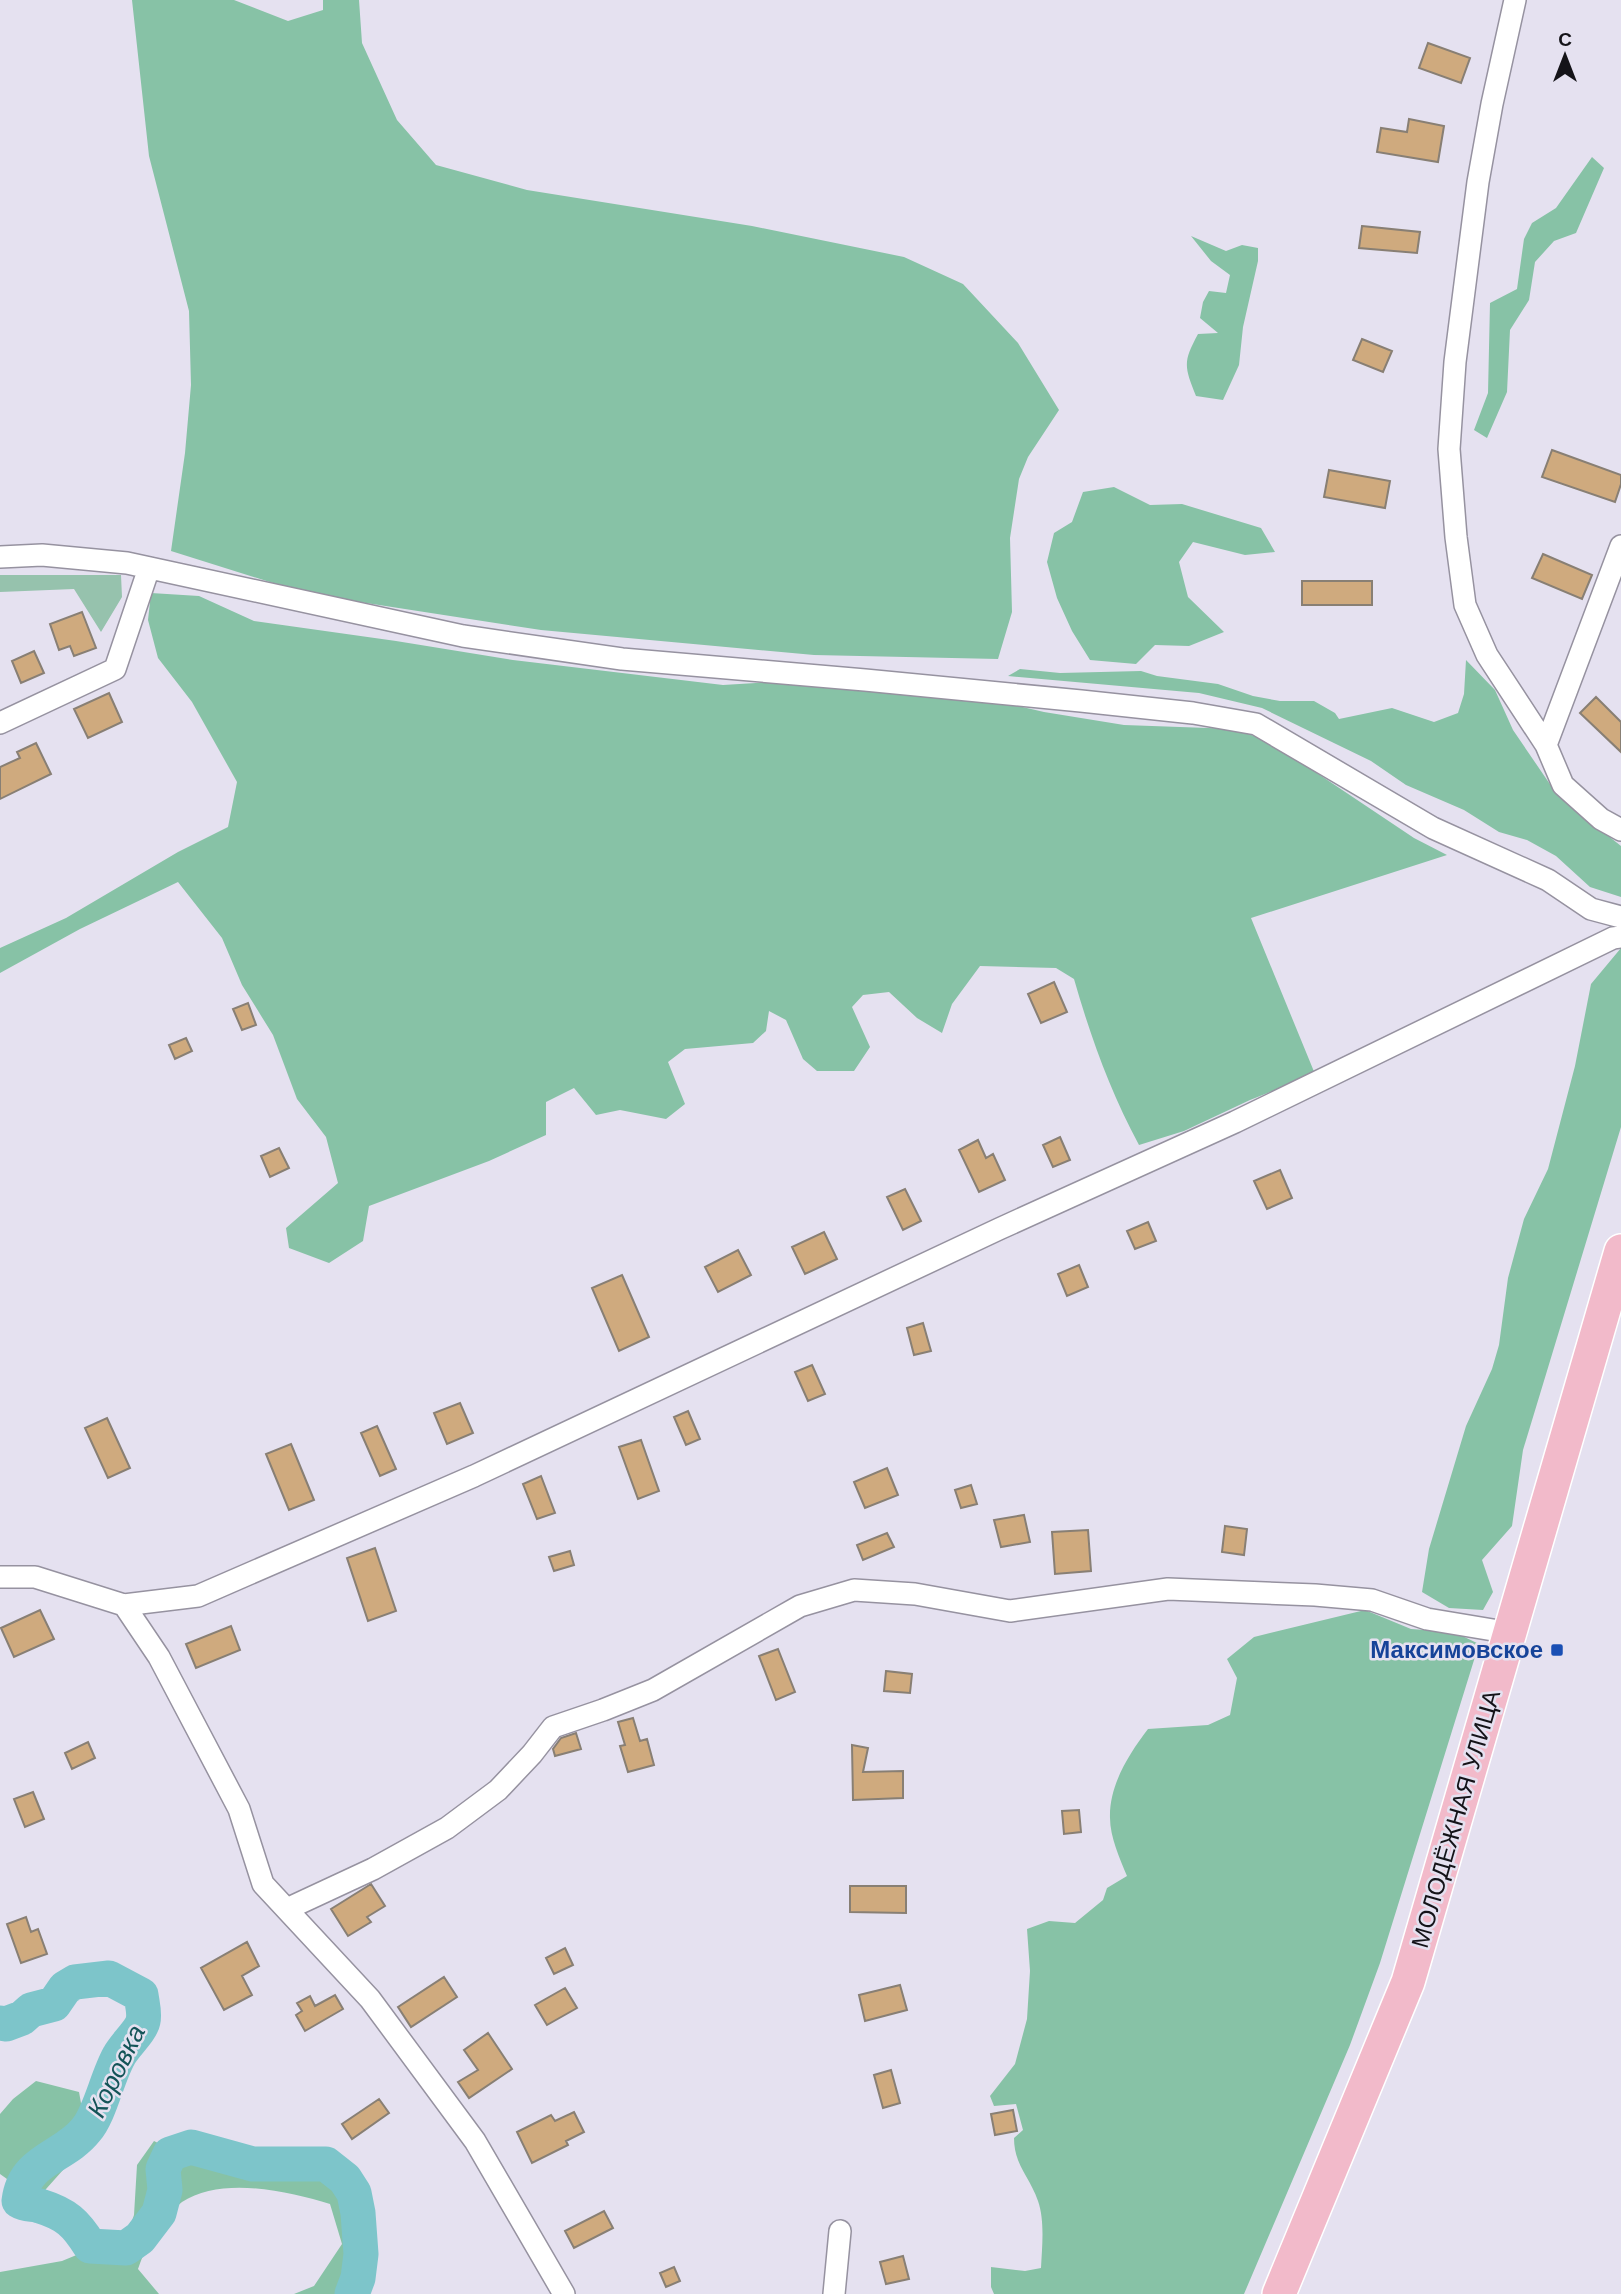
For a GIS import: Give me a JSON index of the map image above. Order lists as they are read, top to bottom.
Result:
{
  "streets": {
    "main road": ["МОЛОДЁЖНАЯ УЛИЦА"]
  },
  "water": ["Коровка"],
  "places": {
    "transit": ["Максимовское"]
  },
  "north": "top"
}
